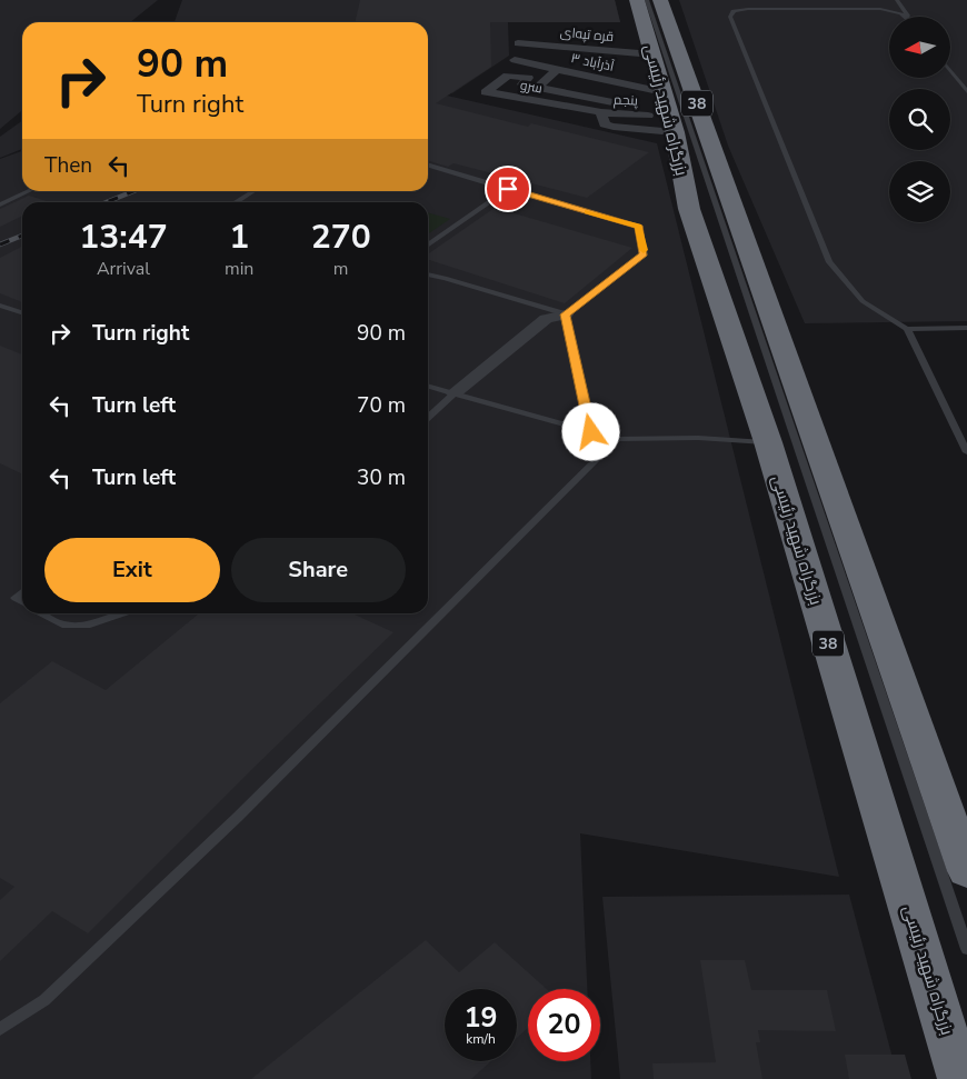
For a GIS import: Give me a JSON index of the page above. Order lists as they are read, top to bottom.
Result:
{
  "streets": {
    "highway": ["38", "بزرگراه شهید رئیسی"],
    "street": [
      "قره تپه‌ای",
      "۳ آذرآباد",
      "سرو",
      "پنجم"
    ]
  },
  "crossings": [
    ["قره تپه‌ای", "بزرگراه شهید رئیسی"],
    ["۳ آذرآباد", "بزرگراه شهید رئیسی"],
    ["سرو", "پنجم"]
  ],
  "north": "left",
  "page": {
    "turn": ["90 m", "Turn right"],
    "then": "Then",
    "eta": [
      "13:47",
      "Arrival",
      "1",
      "min",
      "270",
      "m"
    ],
    "list": [
      {
        "name": "Turn right",
        "value": "90 m"
      },
      {
        "name": "Turn left",
        "value": "70 m"
      },
      {
        "name": "Turn left",
        "value": "30 m"
      }
    ],
    "buttons": ["Exit", "Share"],
    "speed": "19 km/h",
    "limit": "20"
  }
}
